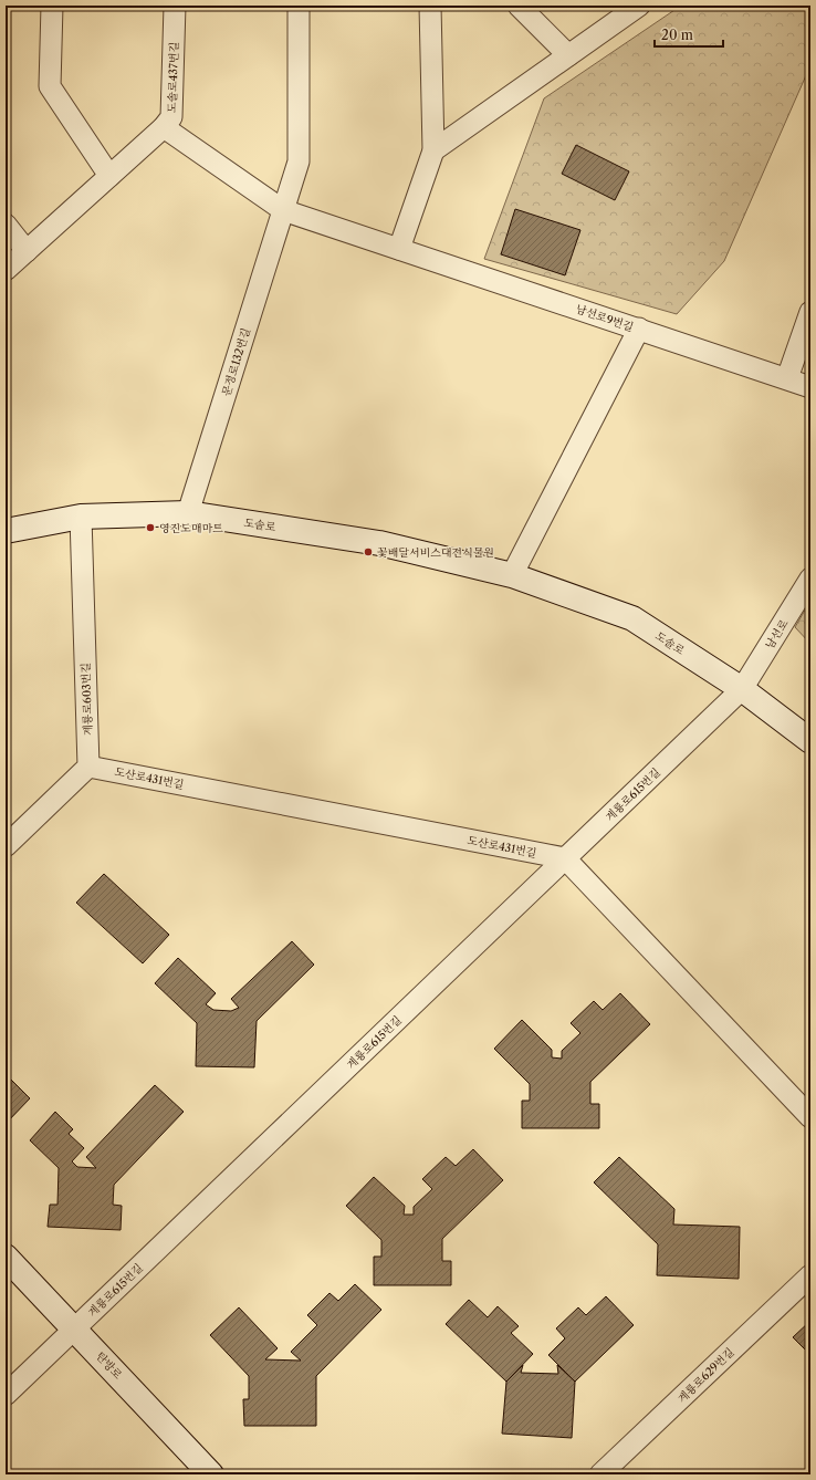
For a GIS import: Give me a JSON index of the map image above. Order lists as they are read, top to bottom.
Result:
{
  "streets": {
    "street": [
      "도솔로437번길",
      "남선로9번길",
      "문정로132번길",
      "도솔로",
      "남선로",
      "계룡로603번길",
      "도산로431번길",
      "계룡로615번길",
      "탄방로",
      "계룡로629번길"
    ]
  },
  "crossings": [
    ["남선로9번길", "문정로132번길"],
    ["문정로132번길", "도솔로"],
    ["도솔로", "남선로"],
    ["도솔로", "계룡로603번길"],
    ["도솔로", "계룡로615번길"],
    ["남선로", "계룡로615번길"],
    ["계룡로603번길", "도산로431번길"],
    ["도산로431번길", "계룡로615번길"],
    ["계룡로615번길", "탄방로"]
  ],
  "places": ["영진도매마트", "꽃배달서비스대전식물원"],
  "scale_bar": "20 m"
}
